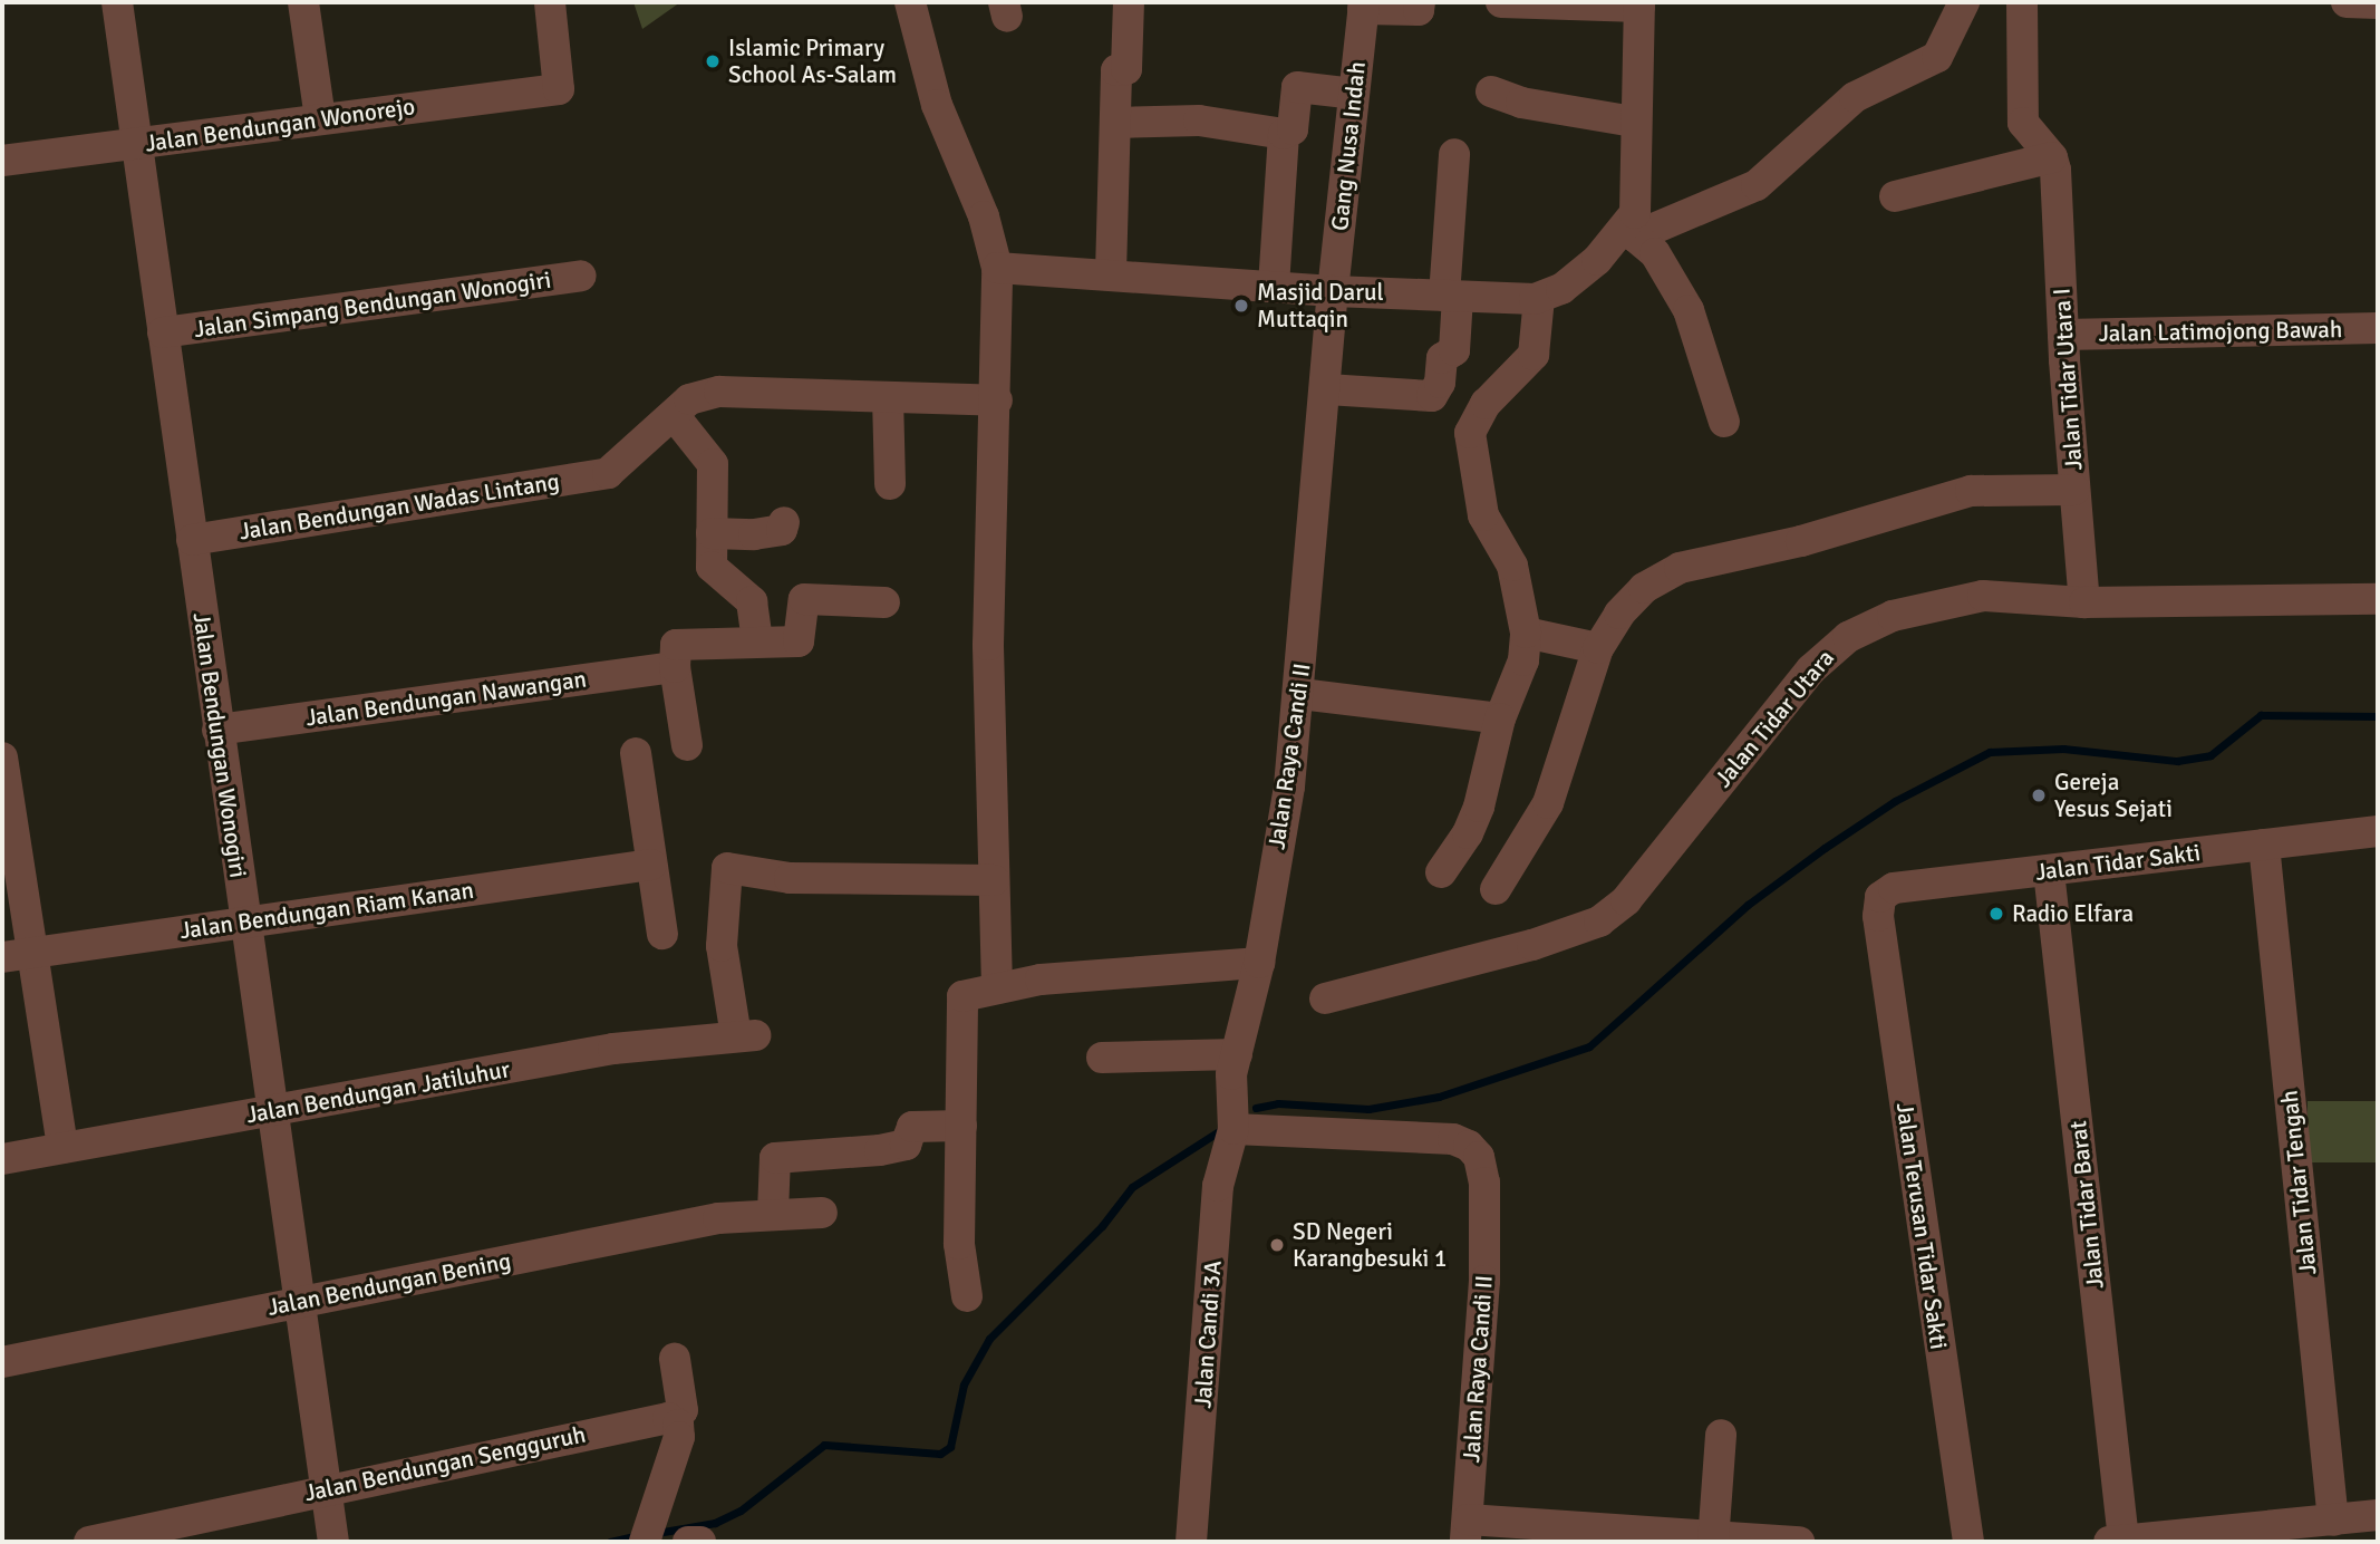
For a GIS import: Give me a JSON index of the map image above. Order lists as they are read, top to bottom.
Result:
{
  "streets": {
    "street": [
      "Jalan Bendungan Wonorejo",
      "Gang Nusa Indah",
      "Jalan Simpang Bendungan Wonogiri",
      "Jalan Latimojong Bawah",
      "Jalan Tidar Utara I",
      "Jalan Bendungan Wadas Lintang",
      "Jalan Bendungan Nawangan",
      "Jalan Tidar Utara",
      "Jalan Bendungan Wonogiri",
      "Jalan Raya Candi II",
      "Jalan Tidar Sakti",
      "Jalan Bendungan Riam Kanan",
      "Jalan Bendungan Jatiluhur",
      "Jalan Tidar Tengah",
      "Jalan Tidar Barat",
      "Jalan Terusan Tidar Sakti",
      "Jalan Bendungan Bening",
      "Jalan Candi 3A",
      "Jalan Bendungan Sengguruh"
    ]
  },
  "crossings": [
    ["Jalan Bendungan Wonorejo", "Jalan Bendungan Wonogiri"],
    ["Gang Nusa Indah", "Jalan Raya Candi II"],
    ["Jalan Simpang Bendungan Wonogiri", "Jalan Bendungan Wonogiri"],
    ["Jalan Latimojong Bawah", "Jalan Tidar Utara I"],
    ["Jalan Tidar Utara I", "Jalan Tidar Utara"],
    ["Jalan Bendungan Wadas Lintang", "Jalan Bendungan Wonogiri"],
    ["Jalan Bendungan Nawangan", "Jalan Bendungan Wonogiri"],
    ["Jalan Bendungan Wonogiri", "Jalan Bendungan Riam Kanan"],
    ["Jalan Bendungan Wonogiri", "Jalan Bendungan Jatiluhur"],
    ["Jalan Bendungan Wonogiri", "Jalan Bendungan Bening"],
    ["Jalan Bendungan Wonogiri", "Jalan Bendungan Sengguruh"],
    ["Jalan Raya Candi II", "Jalan Candi 3A"],
    ["Jalan Tidar Sakti", "Jalan Tidar Tengah"],
    ["Jalan Tidar Sakti", "Jalan Tidar Barat"],
    ["Jalan Tidar Sakti", "Jalan Terusan Tidar Sakti"]
  ],
  "places": [
    "Islamic Primary School As-Salam",
    "Masjid Darul Muttaqin",
    "Gereja Yesus Sejati",
    "Radio Elfara",
    "SD Negeri Karangbesuki 1"
  ]
}
